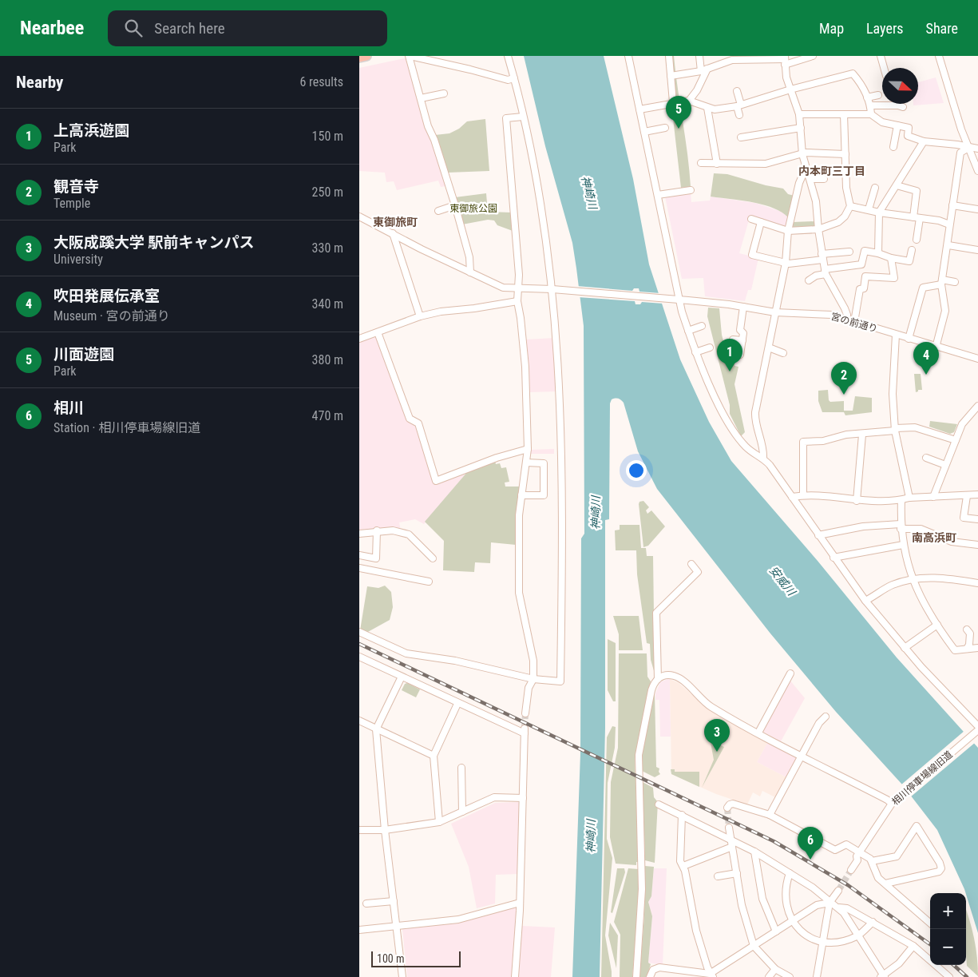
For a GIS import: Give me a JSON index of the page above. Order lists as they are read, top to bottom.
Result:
{
  "streets": {
    "street": ["宮の前通り", "相川停車場線旧道"]
  },
  "districts": ["内本町三丁目", "東御旅町", "南高浜町"],
  "water": ["神崎川", "安威川"],
  "parks": ["東御旅公園"],
  "scale_bar": "100 m",
  "north": "right",
  "page": {
    "header": "Nearbee",
    "search": "Search here",
    "nav": ["Map", "Layers", "Share"],
    "heading": ["Nearby", "6 results"],
    "pins": [
      "5",
      "1",
      "4",
      "2",
      "3",
      "6"
    ],
    "list": [
      {
        "mark": "1",
        "name": "上高浜遊園",
        "note": "Park",
        "value": "150 m"
      },
      {
        "mark": "2",
        "name": "観音寺",
        "note": "Temple",
        "value": "250 m"
      },
      {
        "mark": "3",
        "name": "大阪成蹊大学 駅前キャンパス",
        "note": "University",
        "value": "330 m"
      },
      {
        "mark": "4",
        "name": "吹田発展伝承室",
        "note": "Museum · 宮の前通り",
        "value": "340 m"
      },
      {
        "mark": "5",
        "name": "川面遊園",
        "note": "Park",
        "value": "380 m"
      },
      {
        "mark": "6",
        "name": "相川",
        "note": "Station · 相川停車場線旧道",
        "value": "470 m"
      }
    ],
    "map_buttons": ["+", "−"],
    "scale": "100 m"
  }
}
